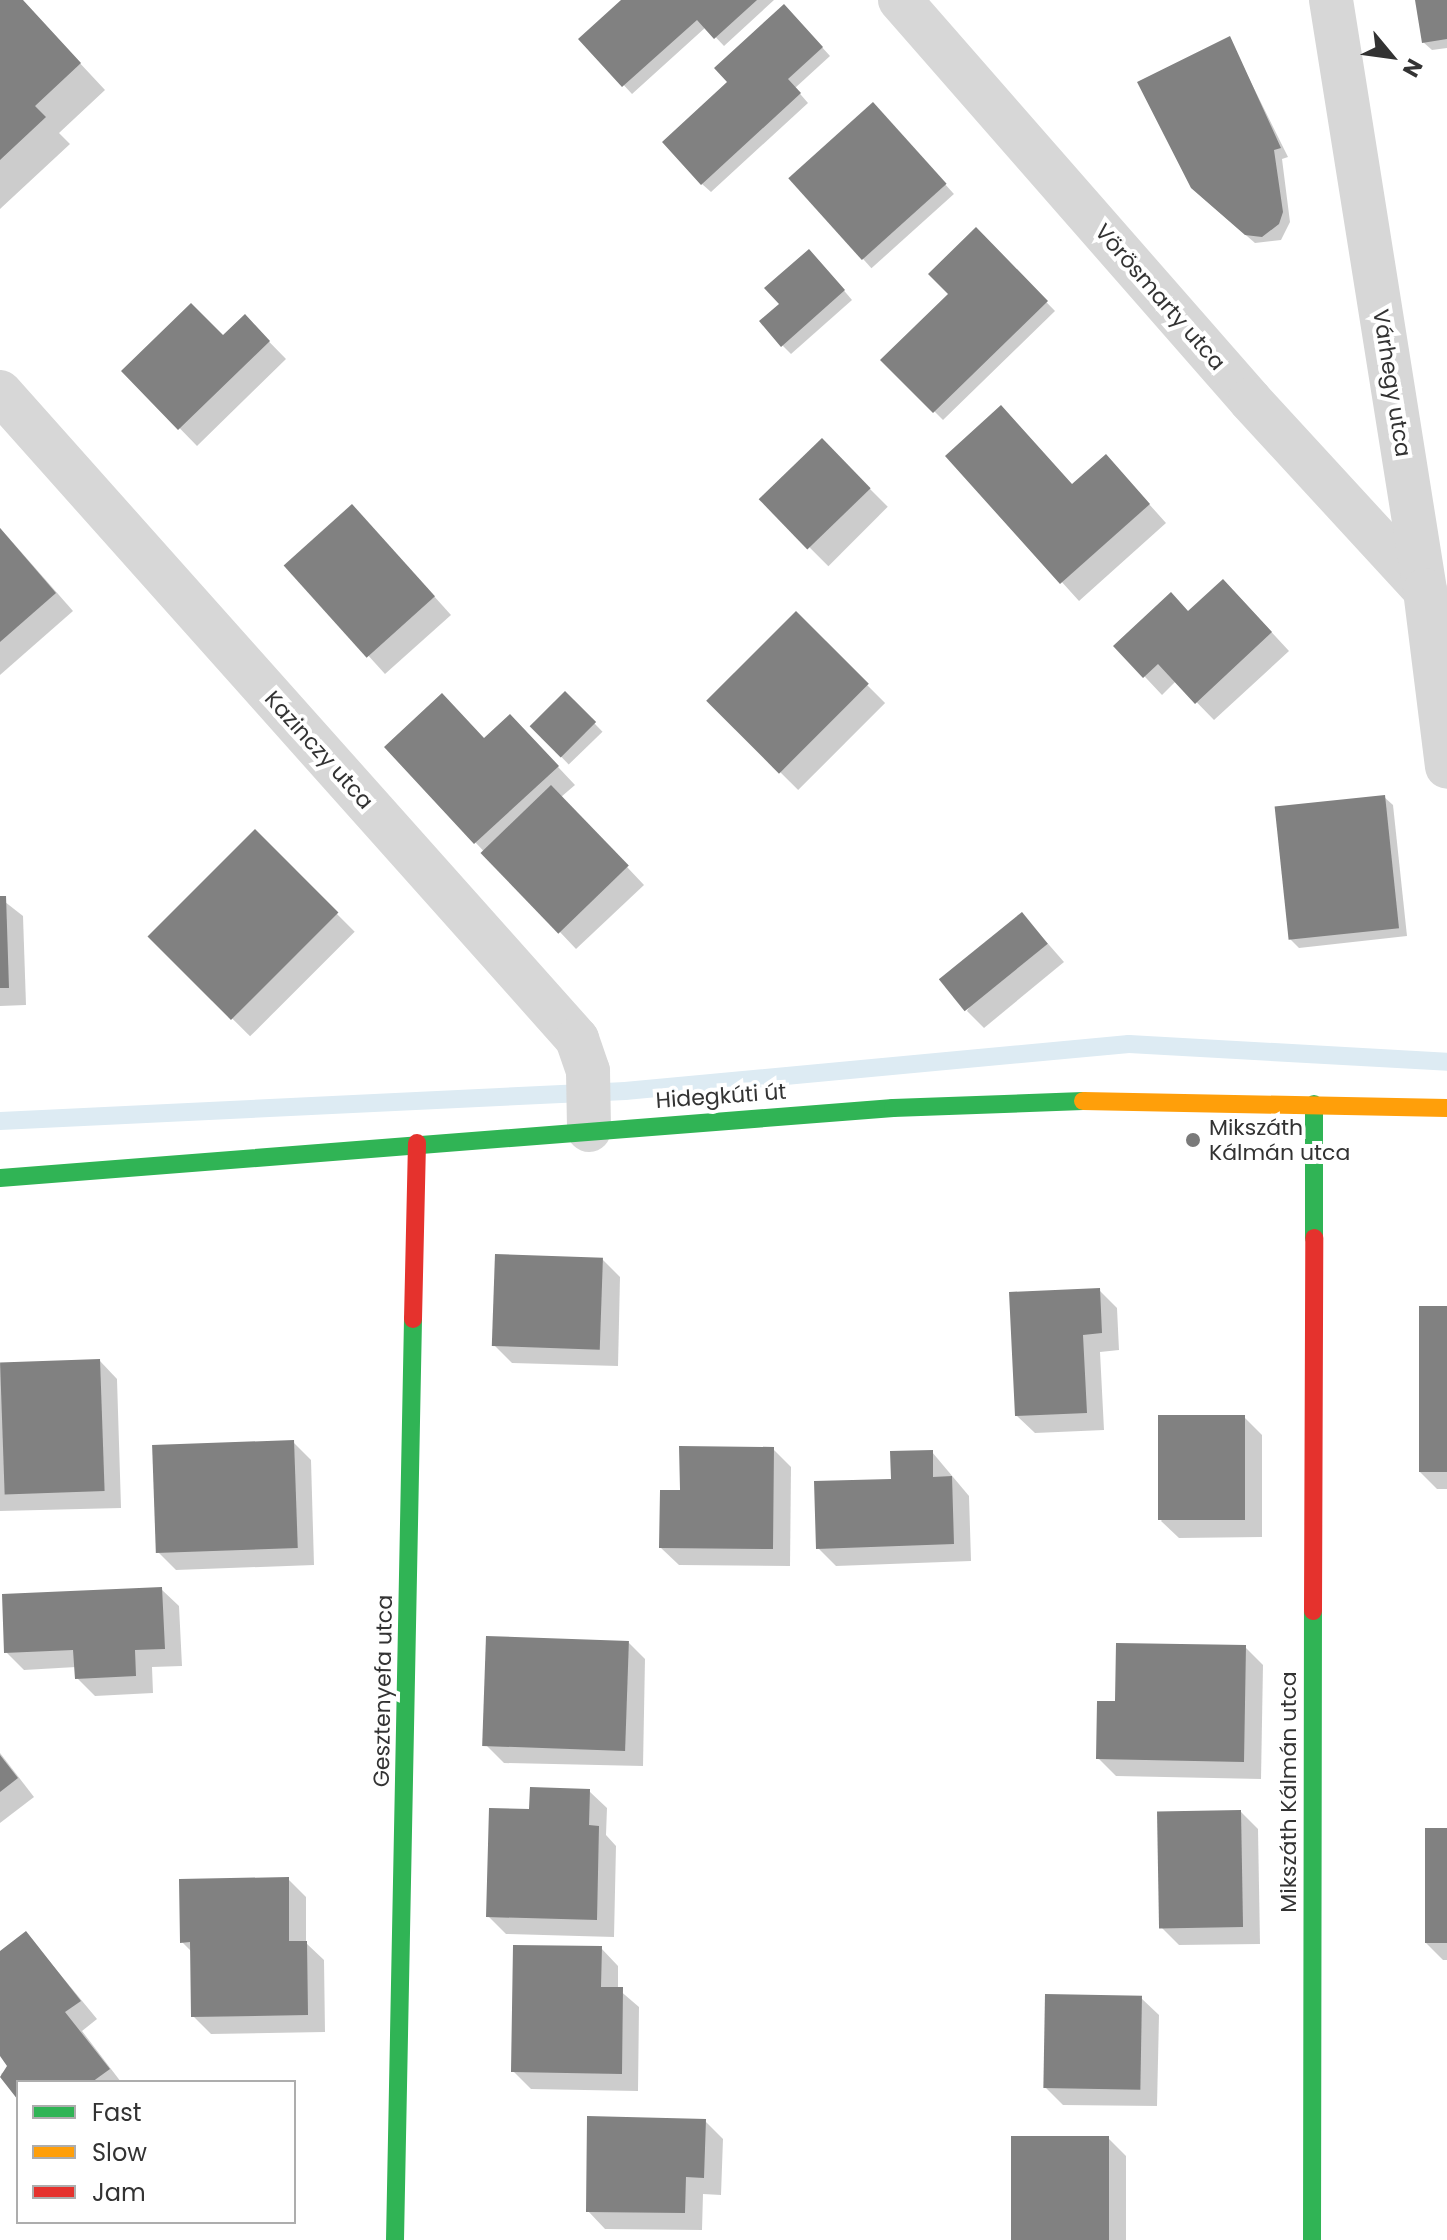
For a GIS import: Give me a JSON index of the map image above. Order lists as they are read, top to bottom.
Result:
{
  "streets": {
    "street": [
      "Vörösmarty utca",
      "Várhegy utca",
      "Kazinczy utca",
      "Hidegkúti út",
      "Gesztenyefa utca",
      "Mikszáth Kálmán utca"
    ]
  },
  "crossings": [
    ["Vörösmarty utca", "Várhegy utca"],
    ["Kazinczy utca", "Hidegkúti út"],
    ["Hidegkúti út", "Gesztenyefa utca"],
    ["Hidegkúti út", "Mikszáth Kálmán utca"]
  ],
  "places": ["Mikszáth Kálmán utca"],
  "legend": ["Fast", "Slow", "Jam"],
  "north": "bottom right"
}
